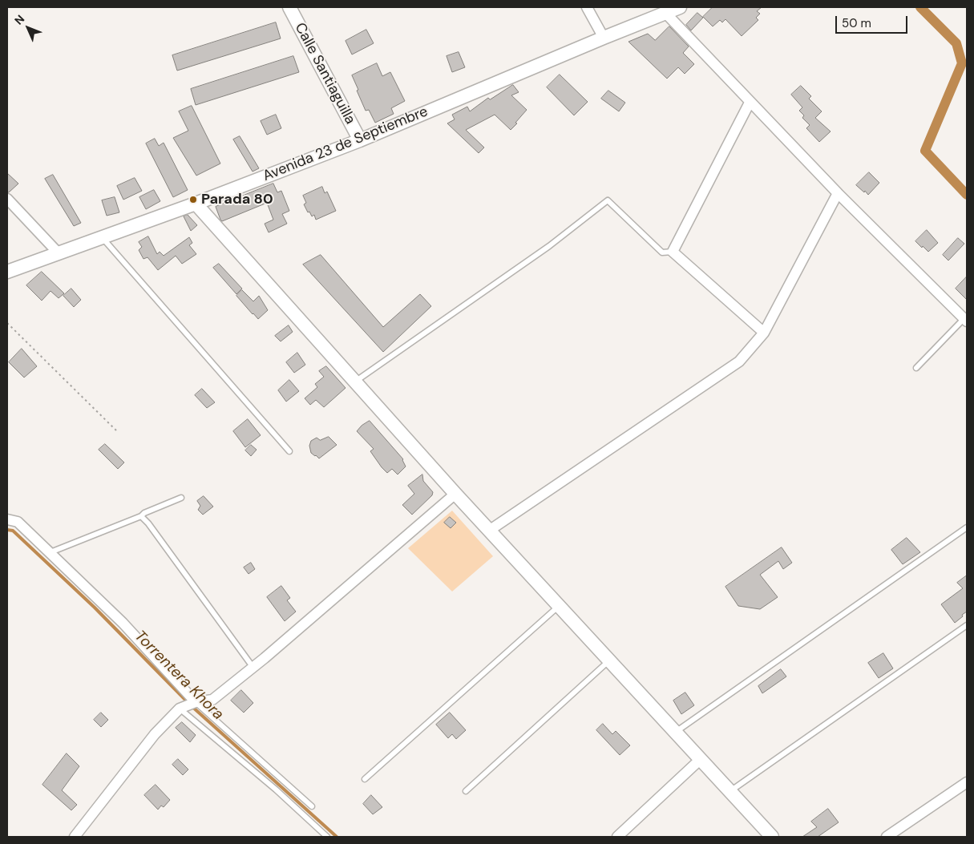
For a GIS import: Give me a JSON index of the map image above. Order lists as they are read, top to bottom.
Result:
{
  "streets": {
    "street": ["Calle Santiaguilla", "Avenida 23 de Septiembre"]
  },
  "crossings": [
    ["Calle Santiaguilla", "Avenida 23 de Septiembre"]
  ],
  "water": ["Torrentera Khora"],
  "places": ["Parada 80"],
  "scale_bar": "50 m",
  "north": "top left"
}
